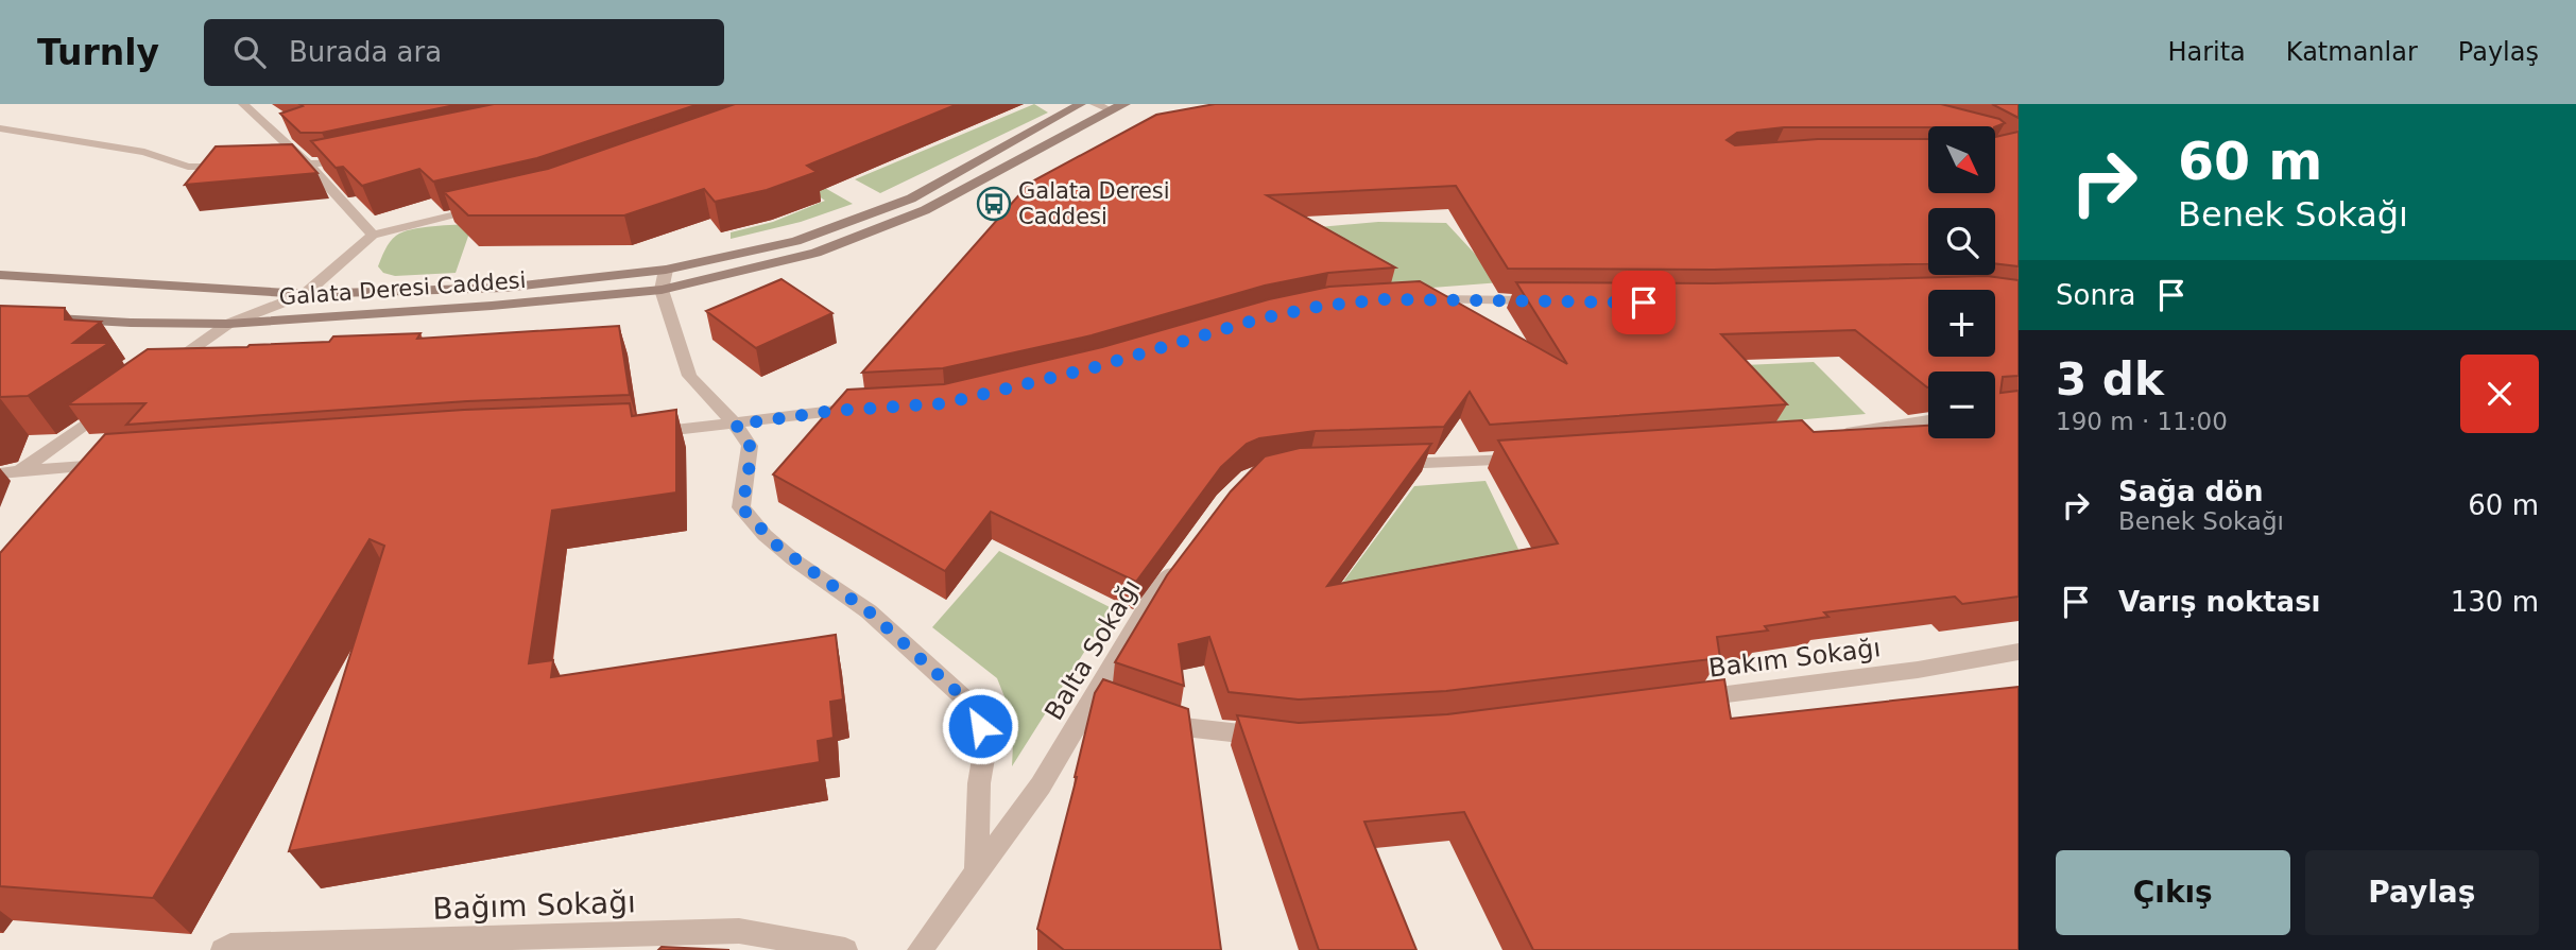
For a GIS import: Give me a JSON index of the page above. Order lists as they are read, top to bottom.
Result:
{
  "streets": {
    "main road": ["Galata Deresi Caddesi"],
    "street": ["Balta Sokağı", "Bakım Sokağı", "Bağım Sokağı"]
  },
  "places": {
    "bus stop": ["Galata Deresi Caddesi"]
  },
  "north": "bottom right",
  "page": {
    "header": "Turnly",
    "search": "Burada ara",
    "nav": ["Harita", "Katmanlar", "Paylaş"],
    "turn": ["60 m", "Benek Sokağı"],
    "map_buttons": ["+", "−"],
    "then": "Sonra",
    "heading": ["3 dk", "190 m · 11:00"],
    "list": [
      {
        "name": "Sağa dön",
        "note": "Benek Sokağı",
        "value": "60 m"
      },
      {
        "name": "Varış noktası",
        "value": "130 m"
      }
    ],
    "buttons": ["Çıkış", "Paylaş"]
  }
}
